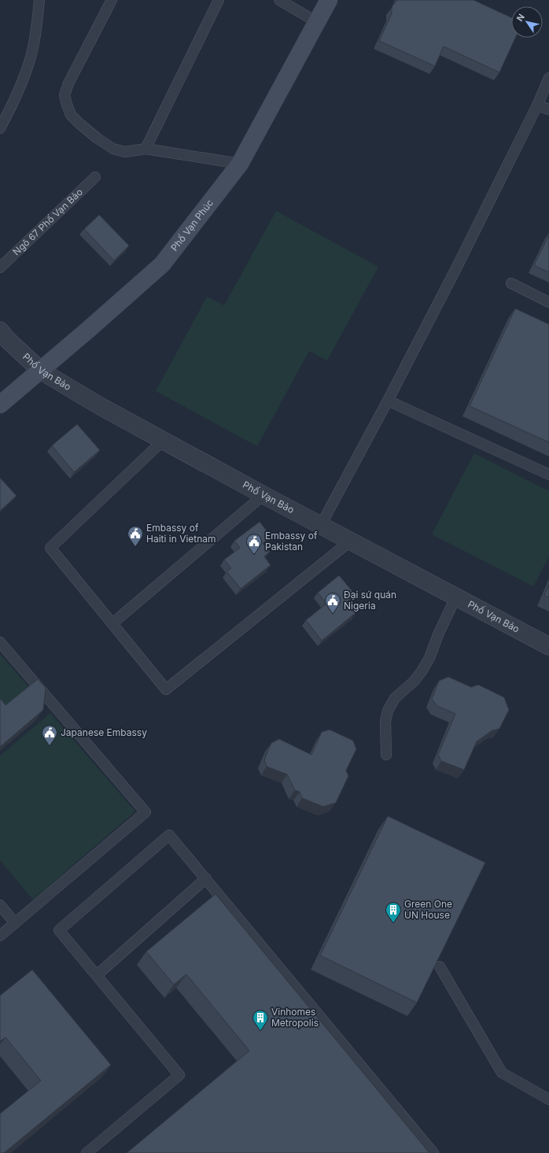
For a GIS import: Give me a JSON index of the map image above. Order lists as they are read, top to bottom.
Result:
{
  "streets": {
    "street": ["Phố Vạn Phúc", "Phố Vạn Bảo"],
    "lane": ["Ngõ 67 Phố Vạn Bảo"]
  },
  "crossings": [
    ["Phố Vạn Phúc", "Phố Vạn Bảo"]
  ],
  "places": {
    "public building": [
      "Embassy of Haiti in Vietnam",
      "Embassy of Pakistan",
      "Đại sứ quán Nigeria",
      "Japanese Embassy"
    ],
    "building": ["Green One UN House", "Vinhomes Metropolis"]
  },
  "north": "top left"
}
